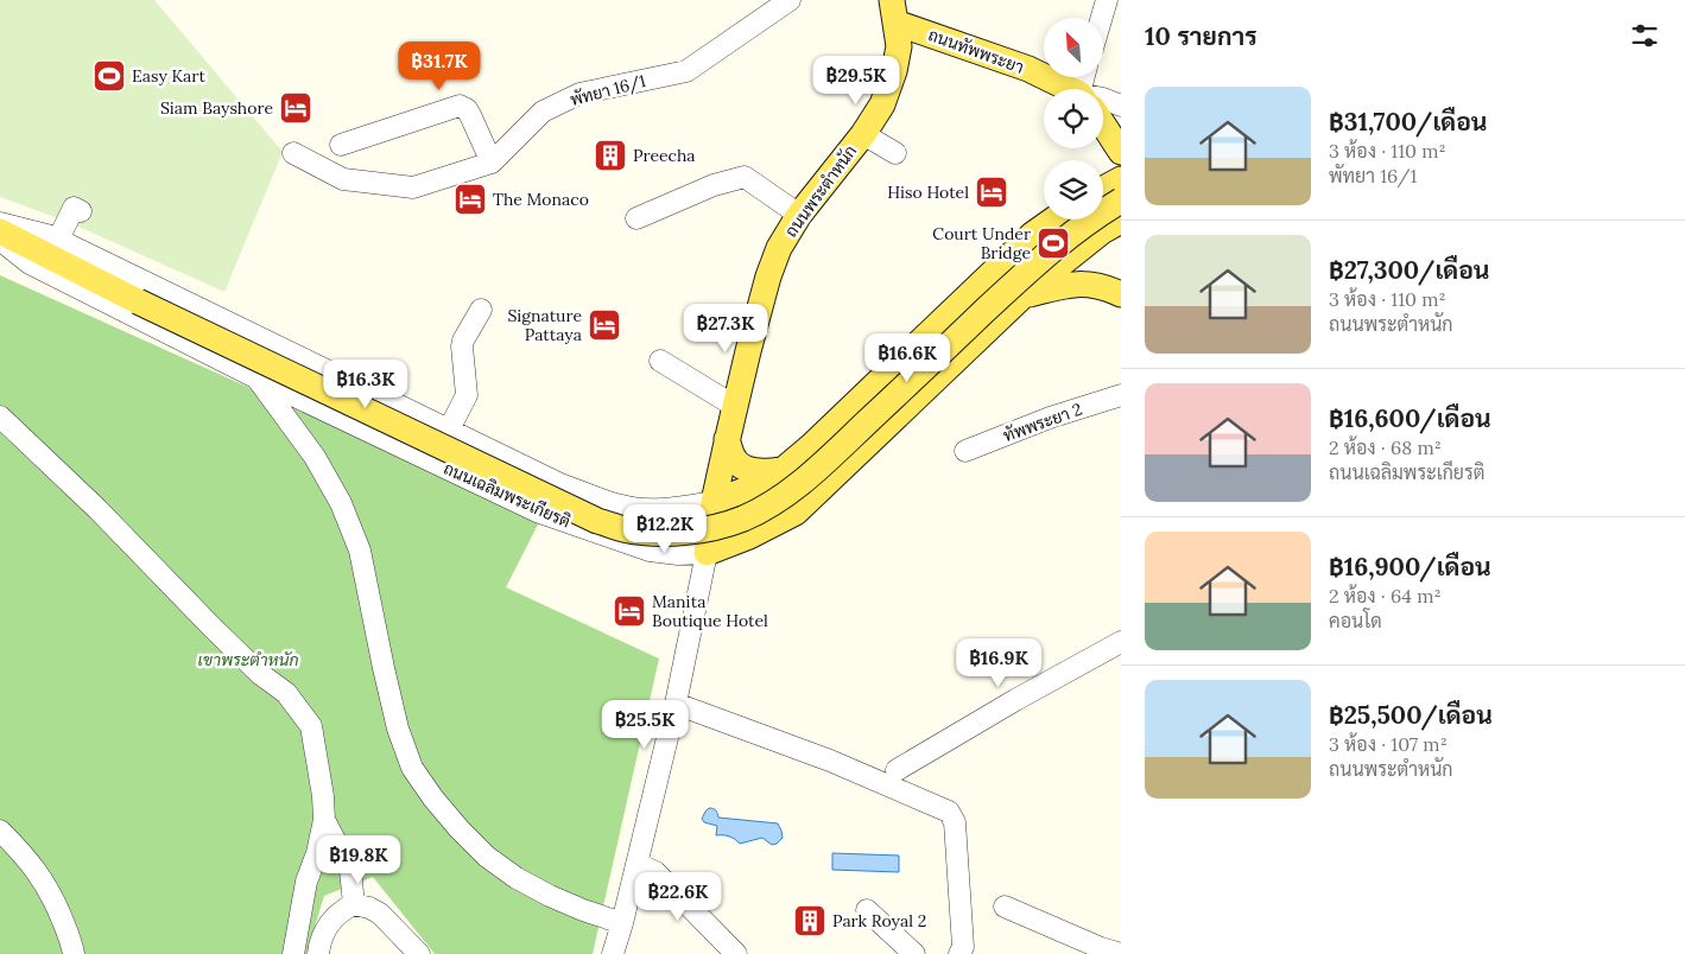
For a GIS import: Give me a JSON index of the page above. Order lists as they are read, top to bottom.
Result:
{
  "streets": {
    "main road": ["ถนนทัพพระยา", "ถนนพระตำหนัก", "ถนนเฉลิมพระเกียรติ"],
    "street": ["พัทยา 16/1", "ทัพพระยา 2"]
  },
  "crossings": [
    ["ถนนทัพพระยา", "ถนนพระตำหนัก"],
    ["ถนนพระตำหนัก", "ถนนเฉลิมพระเกียรติ"]
  ],
  "parks": ["เขาพระตำหนัก"],
  "places": {
    "sports": ["Easy Kart", "Court Under Bridge"],
    "hotel": [
      "Siam Bayshore",
      "Hiso Hotel",
      "The Monaco",
      "Signature Pattaya",
      "Manita Boutique Hotel"
    ],
    "building": ["Preecha", "Park Royal 2"]
  },
  "north": "top left",
  "page": {
    "heading": "10 รายการ",
    "price": [
      "฿31.7K",
      "฿29.5K",
      "฿27.3K",
      "฿16.6K",
      "฿16.3K",
      "฿12.2K",
      "฿16.9K",
      "฿25.5K",
      "฿19.8K",
      "฿22.6K"
    ],
    "list": [
      {
        "name": "฿31,700/เดือน",
        "note": "3 ห้อง · 110 m² · พัทยา 16/1"
      },
      {
        "name": "฿27,300/เดือน",
        "note": "3 ห้อง · 110 m² · ถนนพระตำหนัก"
      },
      {
        "name": "฿16,600/เดือน",
        "note": "2 ห้อง · 68 m² · ถนนเฉลิมพระเกียรติ"
      },
      {
        "name": "฿16,900/เดือน",
        "note": "2 ห้อง · 64 m² · คอนโด"
      },
      {
        "name": "฿25,500/เดือน",
        "note": "3 ห้อง · 107 m² · ถนนพระตำหนัก"
      }
    ]
  }
}
